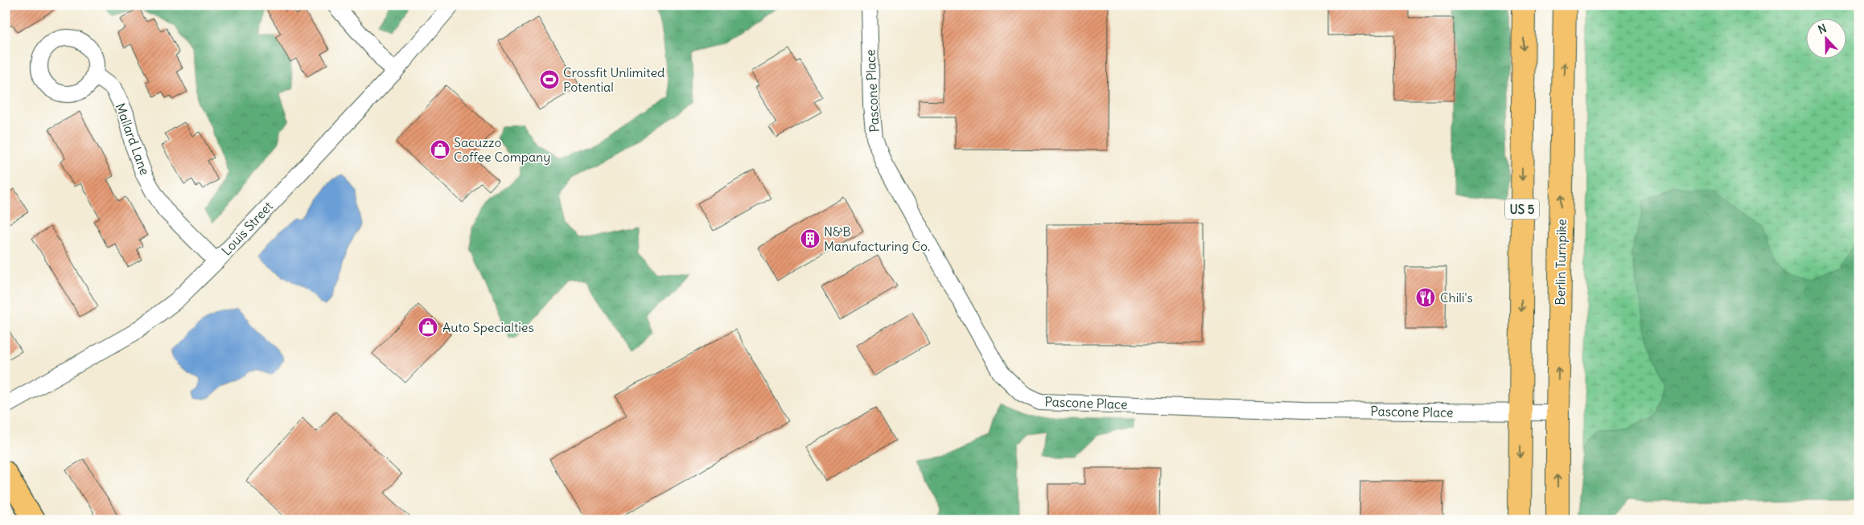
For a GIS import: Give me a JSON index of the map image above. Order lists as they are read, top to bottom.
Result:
{
  "streets": {
    "highway": ["US 5", "Berlin Turnpike"],
    "street": ["Pascone Place", "Mallard Lane", "Louis Street"]
  },
  "crossings": [
    ["Pascone Place", "US 5"],
    ["Pascone Place", "Berlin Turnpike"],
    ["Mallard Lane", "Louis Street"]
  ],
  "places": {
    "sports": ["Crossfit Unlimited Potential"],
    "shop": ["Sacuzzo Coffee Company", "Auto Specialties"],
    "building": ["N&B Manufacturing Co."],
    "restaurant": ["Chili's"]
  },
  "north": "top"
}
